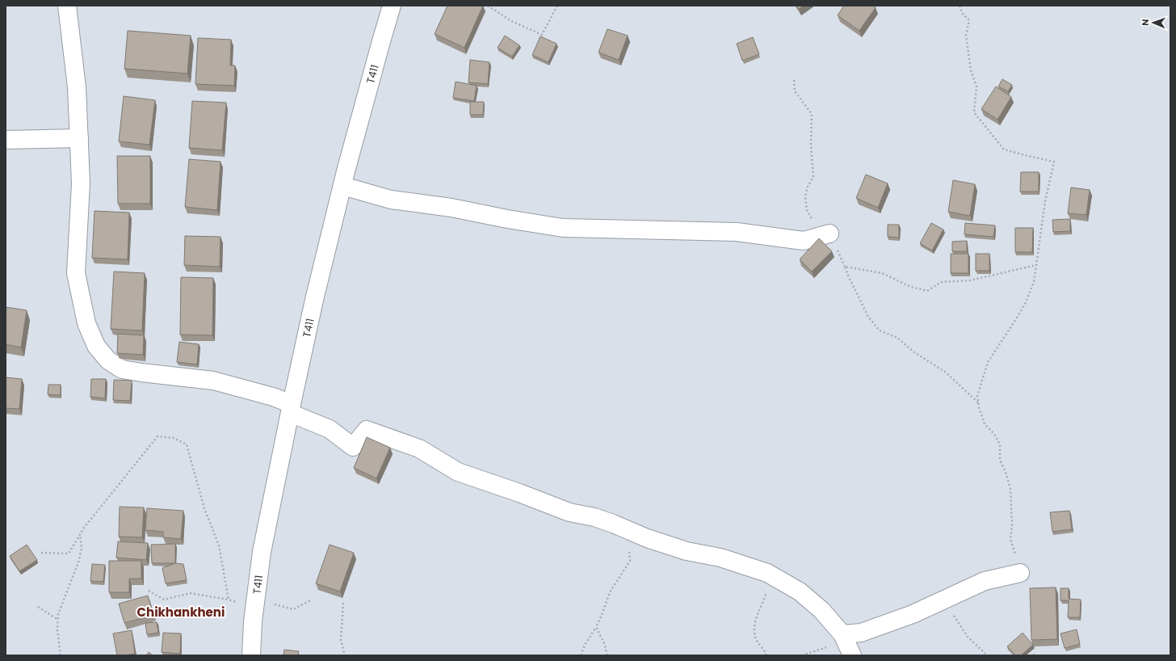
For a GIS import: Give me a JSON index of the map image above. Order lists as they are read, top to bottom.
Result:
{
  "streets": {
    "street": ["T411"]
  },
  "districts": ["Chikhankheni"],
  "north": "left"
}
